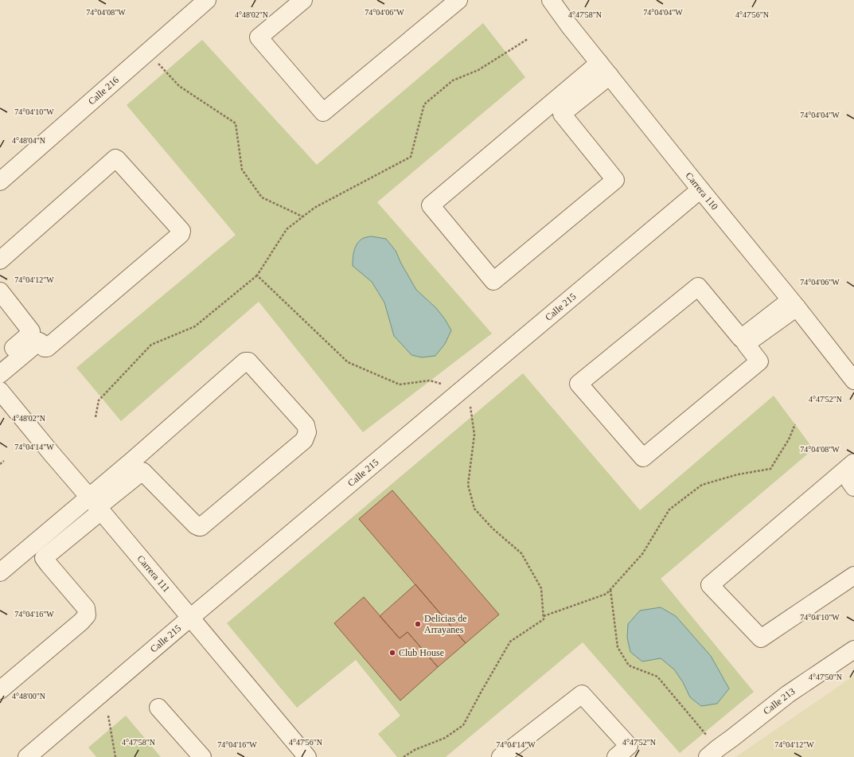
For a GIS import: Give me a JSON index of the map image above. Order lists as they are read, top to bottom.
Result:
{
  "streets": {
    "street": [
      "Calle 216",
      "Carrera 110",
      "Calle 215",
      "Carrera 111",
      "Calle 213"
    ]
  },
  "crossings": [
    ["Carrera 110", "Calle 215"],
    ["Calle 215", "Carrera 111"]
  ],
  "places": ["Delicias de Arrayanes", "Club House"],
  "coordinates": [
    "74°04'08\"W",
    "74°04'06\"W",
    "74°04'04\"W",
    "4°48'02\"N",
    "4°47'58\"N",
    "4°47'56\"N",
    "74°04'10\"W",
    "4°48'04\"N",
    "74°04'12\"W",
    "4°47'52\"N",
    "74°04'14\"W",
    "74°04'16\"W",
    "4°47'50\"N",
    "4°48'00\"N"
  ]
}
